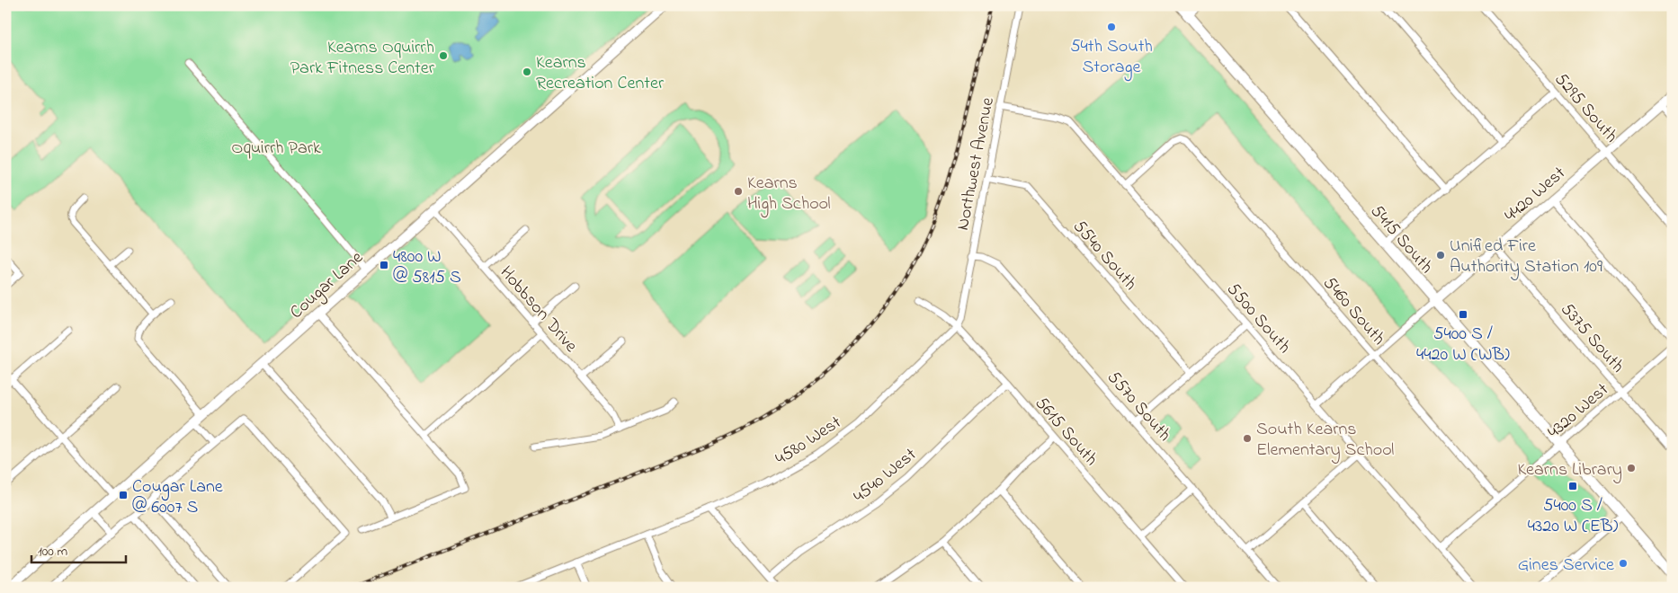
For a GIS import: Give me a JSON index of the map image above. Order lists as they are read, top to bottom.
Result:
{
  "streets": {
    "main road": ["5415 South", "Cougar Lane"],
    "street": [
      "5295 South",
      "Northwest Avenue",
      "4420 West",
      "5540 South",
      "Hobbson Drive",
      "5460 South",
      "5500 South",
      "5375 South",
      "5570 South",
      "4320 West",
      "5615 South",
      "4580 West",
      "4540 West"
    ]
  },
  "crossings": [
    ["5295 South", "4420 West"],
    ["Northwest Avenue", "5540 South"],
    ["Northwest Avenue", "5500 South"],
    ["Northwest Avenue", "5570 South"],
    ["Northwest Avenue", "5615 South"],
    ["Northwest Avenue", "4580 West"],
    ["4420 West", "5415 South"],
    ["4420 West", "5460 South"],
    ["4420 West", "5500 South"],
    ["4420 West", "5375 South"],
    ["5415 South", "4320 West"],
    ["Cougar Lane", "Hobbson Drive"],
    ["5460 South", "5500 South"],
    ["5460 South", "4320 West"],
    ["5500 South", "4320 West"],
    ["5375 South", "4320 West"],
    ["5615 South", "4580 West"],
    ["5615 South", "4540 West"]
  ],
  "parks": ["Oquirrh Park"],
  "places": {
    "other": [
      "54th South Storage",
      "Kearns Oquirrh Park Fitness Center",
      "Kearns Recreation Center",
      "Kearns High School",
      "Unified Fire Authority Station 109",
      "South Kearns Elementary School",
      "Kearns Library",
      "Gines Service"
    ],
    "transit": [
      "4800 W @ 5815 S",
      "5400 S / 4420 W (WB)",
      "5400 S / 4320 W (EB)",
      "Cougar Lane @ 6007 S"
    ]
  },
  "scale_bar": "100 m"
}
